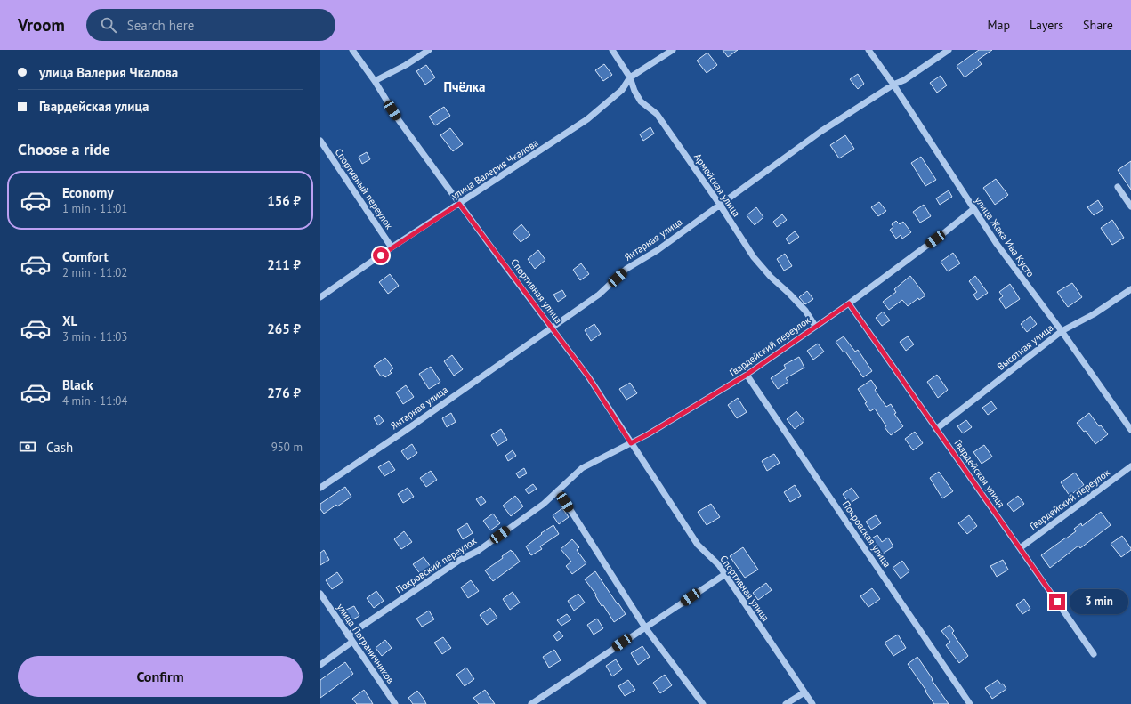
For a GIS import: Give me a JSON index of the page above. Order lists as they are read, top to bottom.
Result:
{
  "streets": {
    "street": [
      "улица Валерия Чкалова",
      "Армейская улица",
      "Спортивный переулок",
      "улица Жака Ива Кусто",
      "Янтарная улица",
      "Спортивная улица",
      "Гвардейский переулок",
      "Высотная улица",
      "Гвардейская улица",
      "Покровская улица",
      "Покровский переулок",
      "улица Пограничников"
    ]
  },
  "crossings": [
    ["улица Валерия Чкалова", "Армейская улица"],
    ["улица Валерия Чкалова", "Спортивный переулок"],
    ["улица Валерия Чкалова", "Спортивная улица"],
    ["Армейская улица", "Янтарная улица"],
    ["Армейская улица", "Гвардейский переулок"],
    ["улица Жака Ива Кусто", "Янтарная улица"],
    ["улица Жака Ива Кусто", "Гвардейский переулок"],
    ["улица Жака Ива Кусто", "Высотная улица"],
    ["Янтарная улица", "Спортивная улица"],
    ["Спортивная улица", "Гвардейский переулок"],
    ["Гвардейский переулок", "Гвардейская улица"],
    ["Гвардейский переулок", "Покровская улица"],
    ["Гвардейский переулок", "Покровский переулок"],
    ["Высотная улица", "Гвардейская улица"],
    ["Покровский переулок", "улица Пограничников"]
  ],
  "districts": ["Пчёлка"],
  "page": {
    "header": "Vroom",
    "search": "Search here",
    "nav": ["Map", "Layers", "Share"],
    "banner": ["улица Валерия Чкалова", "Гвардейская улица"],
    "heading": "Choose a ride",
    "list": [
      {
        "name": "Economy",
        "note": "1 min · 11:01",
        "value": "156 ₽"
      },
      {
        "name": "Comfort",
        "note": "2 min · 11:02",
        "value": "211 ₽"
      },
      {
        "name": "XL",
        "note": "3 min · 11:03",
        "value": "265 ₽"
      },
      {
        "name": "Black",
        "note": "4 min · 11:04",
        "value": "276 ₽"
      }
    ],
    "pay": ["Cash", "950 m"],
    "bubble": "3 min",
    "buttons": "Confirm"
  }
}
